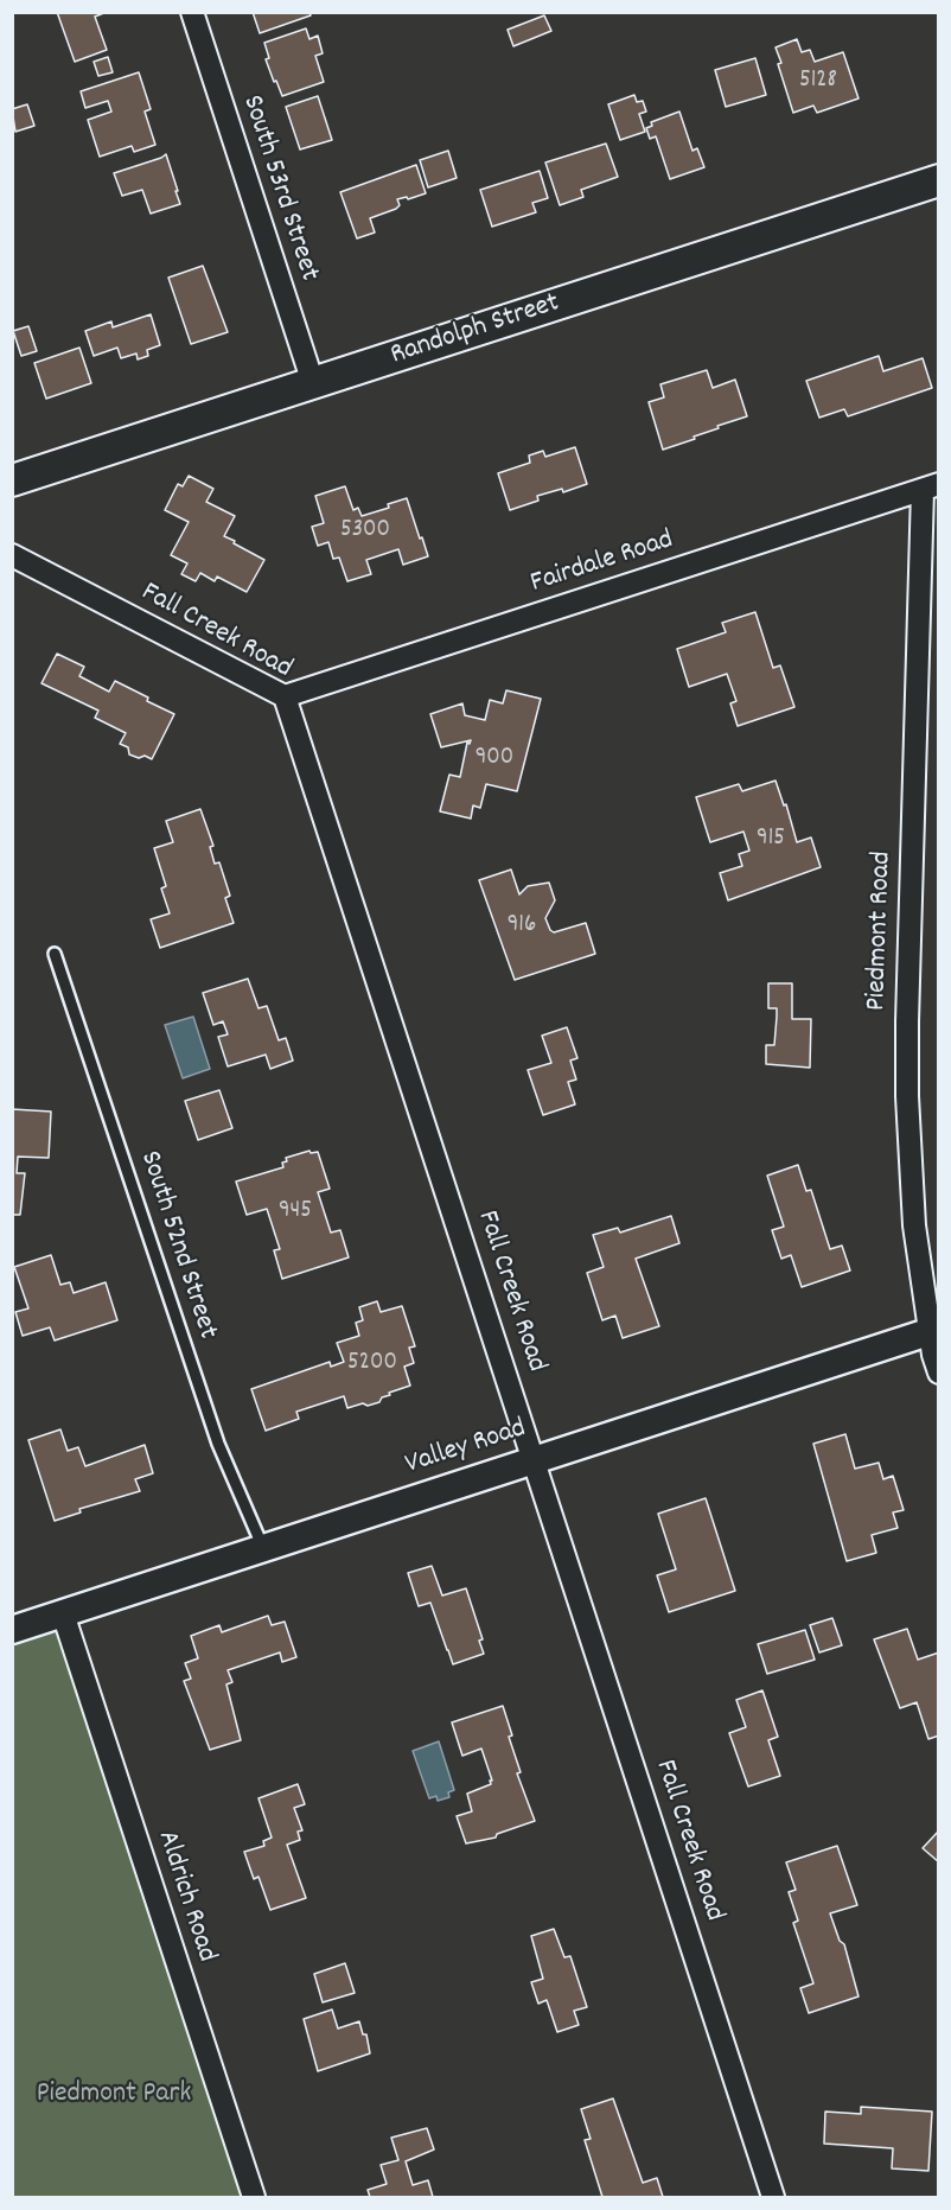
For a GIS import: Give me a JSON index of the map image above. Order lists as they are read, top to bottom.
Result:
{
  "streets": {
    "main road": ["Randolph Street"],
    "street": [
      "South 53rd Street",
      "Fairdale Road",
      "Fall Creek Road",
      "Piedmont Road",
      "Valley Road",
      "Aldrich Road"
    ],
    "lane": ["South 52nd Street"]
  },
  "crossings": [
    ["South 53rd Street", "Randolph Street"],
    ["Fairdale Road", "Fall Creek Road"],
    ["Fairdale Road", "Piedmont Road"],
    ["Fall Creek Road", "Valley Road"],
    ["Piedmont Road", "Valley Road"],
    ["South 52nd Street", "Valley Road"],
    ["Valley Road", "Aldrich Road"]
  ],
  "parks": ["Piedmont Park"],
  "house_numbers": [
    "5128",
    "5300",
    "900",
    "915",
    "916",
    "945",
    "5200"
  ]
}
